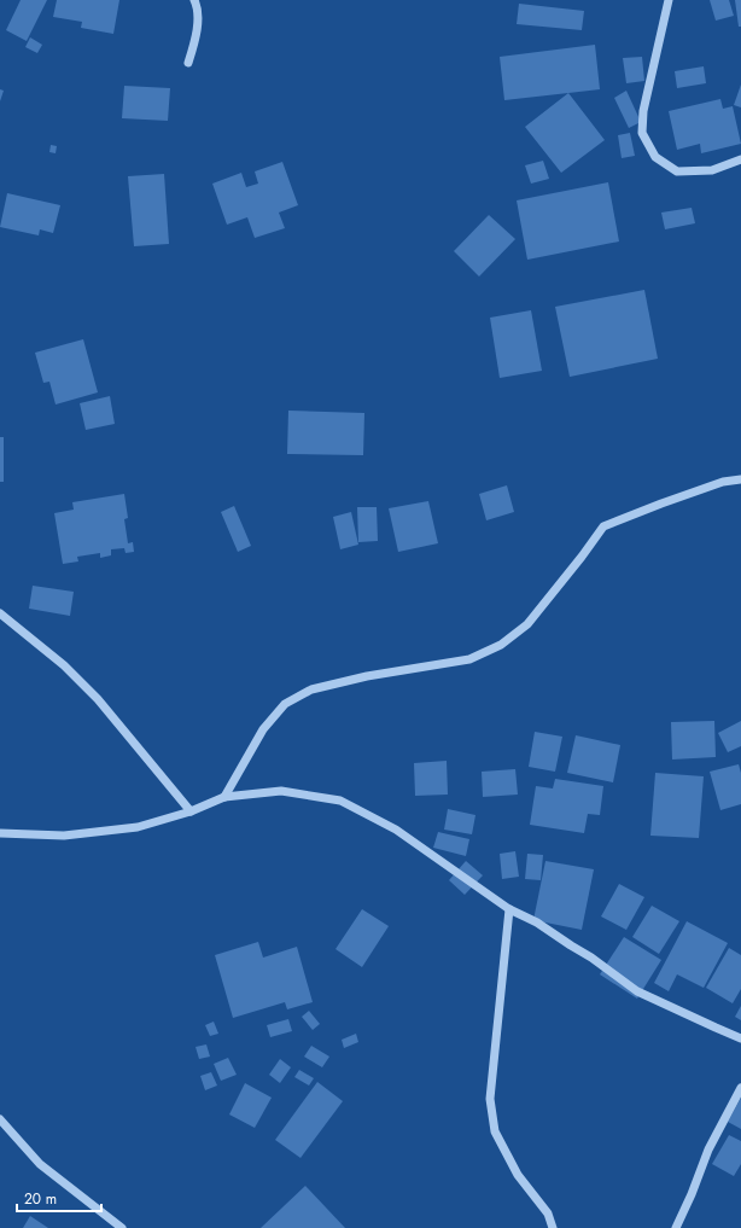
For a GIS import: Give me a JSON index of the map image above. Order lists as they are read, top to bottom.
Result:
{
  "scale_bar": "20 m"
}
